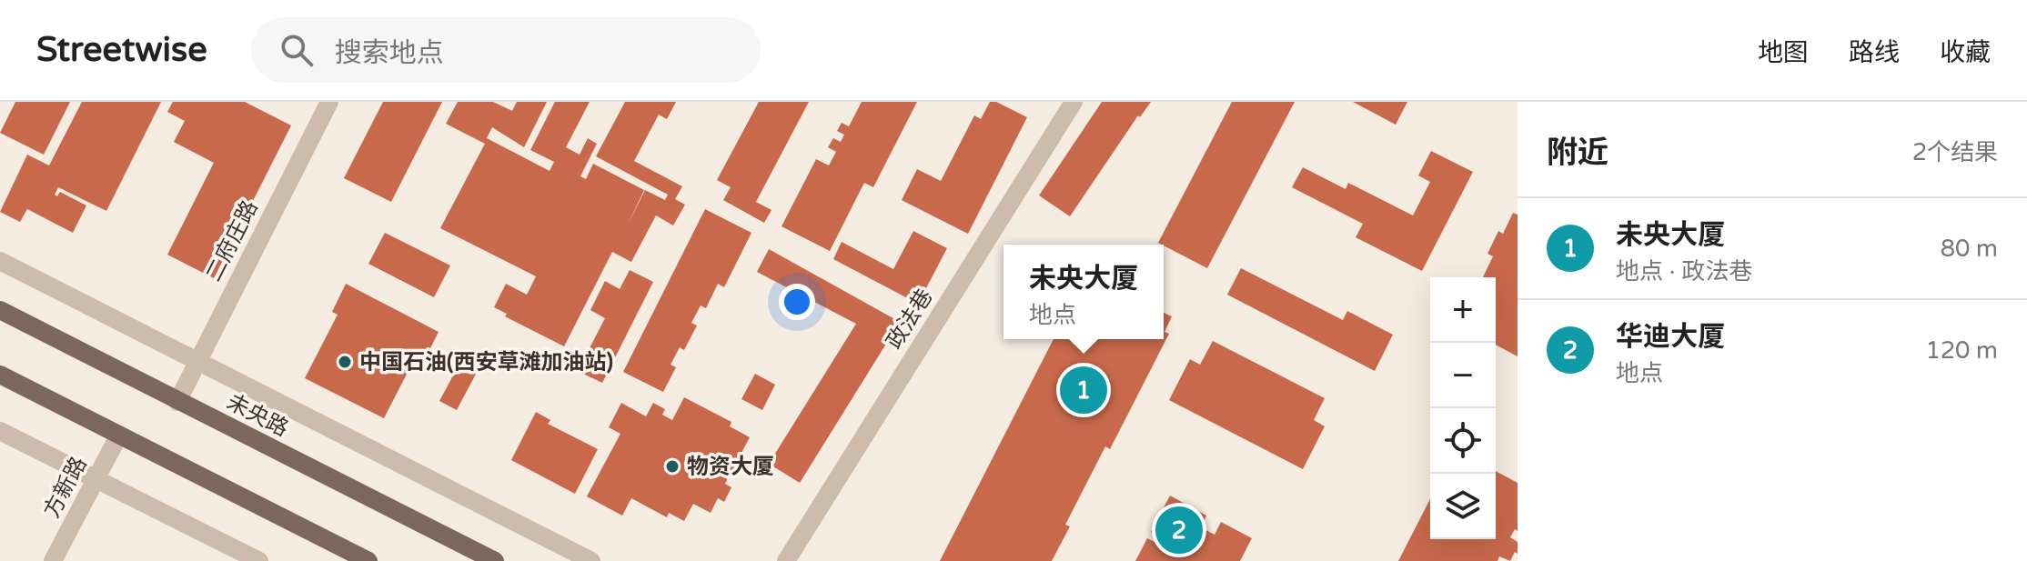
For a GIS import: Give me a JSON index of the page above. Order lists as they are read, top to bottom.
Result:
{
  "streets": {
    "main road": ["未央路"],
    "street": ["二府庄路", "政法巷", "方新路"]
  },
  "crossings": [
    ["二府庄路", "未央路"]
  ],
  "places": ["中国石油(西安草滩加油站)", "物资大厦"],
  "page": {
    "header": "Streetwise",
    "search": "搜索地点",
    "nav": ["地图", "路线", "收藏"],
    "heading": ["附近", "2个结果"],
    "list": [
      {
        "mark": "1",
        "name": "未央大厦",
        "note": "地点 · 政法巷",
        "value": "80 m"
      },
      {
        "mark": "2",
        "name": "华迪大厦",
        "note": "地点",
        "value": "120 m"
      }
    ],
    "popup": ["未央大厦", "地点"],
    "map_buttons": ["+", "−"],
    "pins": ["1", "2"]
  }
}
